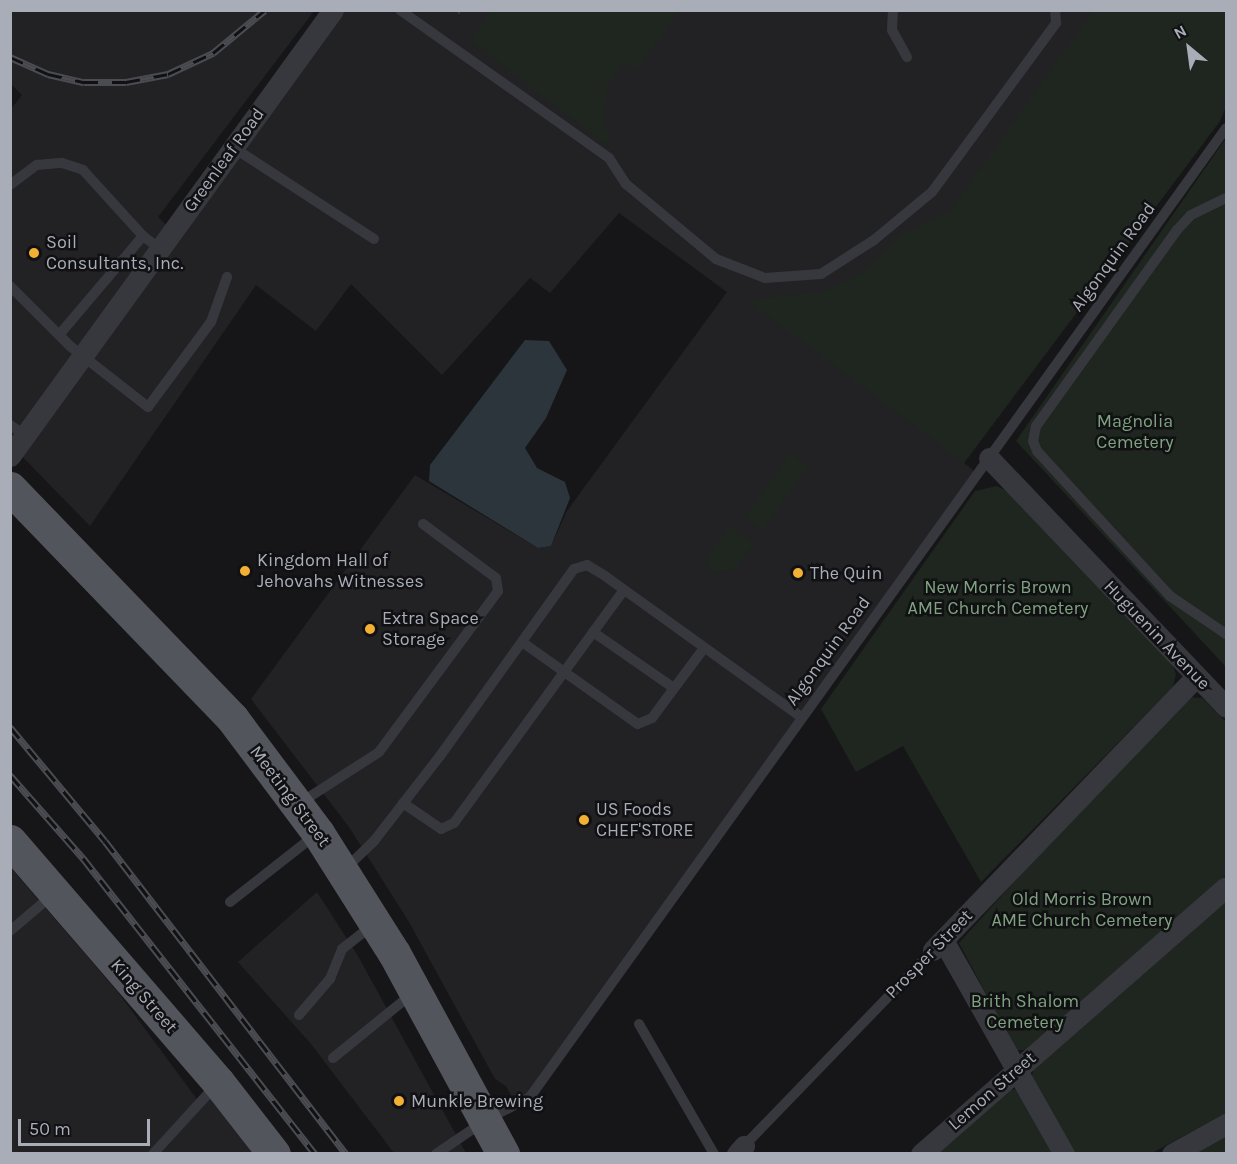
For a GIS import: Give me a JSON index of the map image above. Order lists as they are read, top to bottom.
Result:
{
  "streets": {
    "main road": ["Meeting Street", "King Street"],
    "street": [
      "Greenleaf Road",
      "Huguenin Avenue",
      "Prosper Street",
      "Lemon Street"
    ],
    "lane": ["Algonquin Road"]
  },
  "crossings": [
    ["Algonquin Road", "Huguenin Avenue"],
    ["Algonquin Road", "Meeting Street"],
    ["Huguenin Avenue", "Prosper Street"]
  ],
  "parks": [
    "Magnolia Cemetery",
    "New Morris Brown AME Church Cemetery",
    "Old Morris Brown AME Church Cemetery",
    "Brith Shalom Cemetery"
  ],
  "places": [
    "Soil Consultants, Inc.",
    "Kingdom Hall of Jehovahs Witnesses",
    "The Quin",
    "Extra Space Storage",
    "US Foods CHEF'STORE",
    "Munkle Brewing"
  ],
  "scale_bar": "50 m",
  "north": "top left"
}
